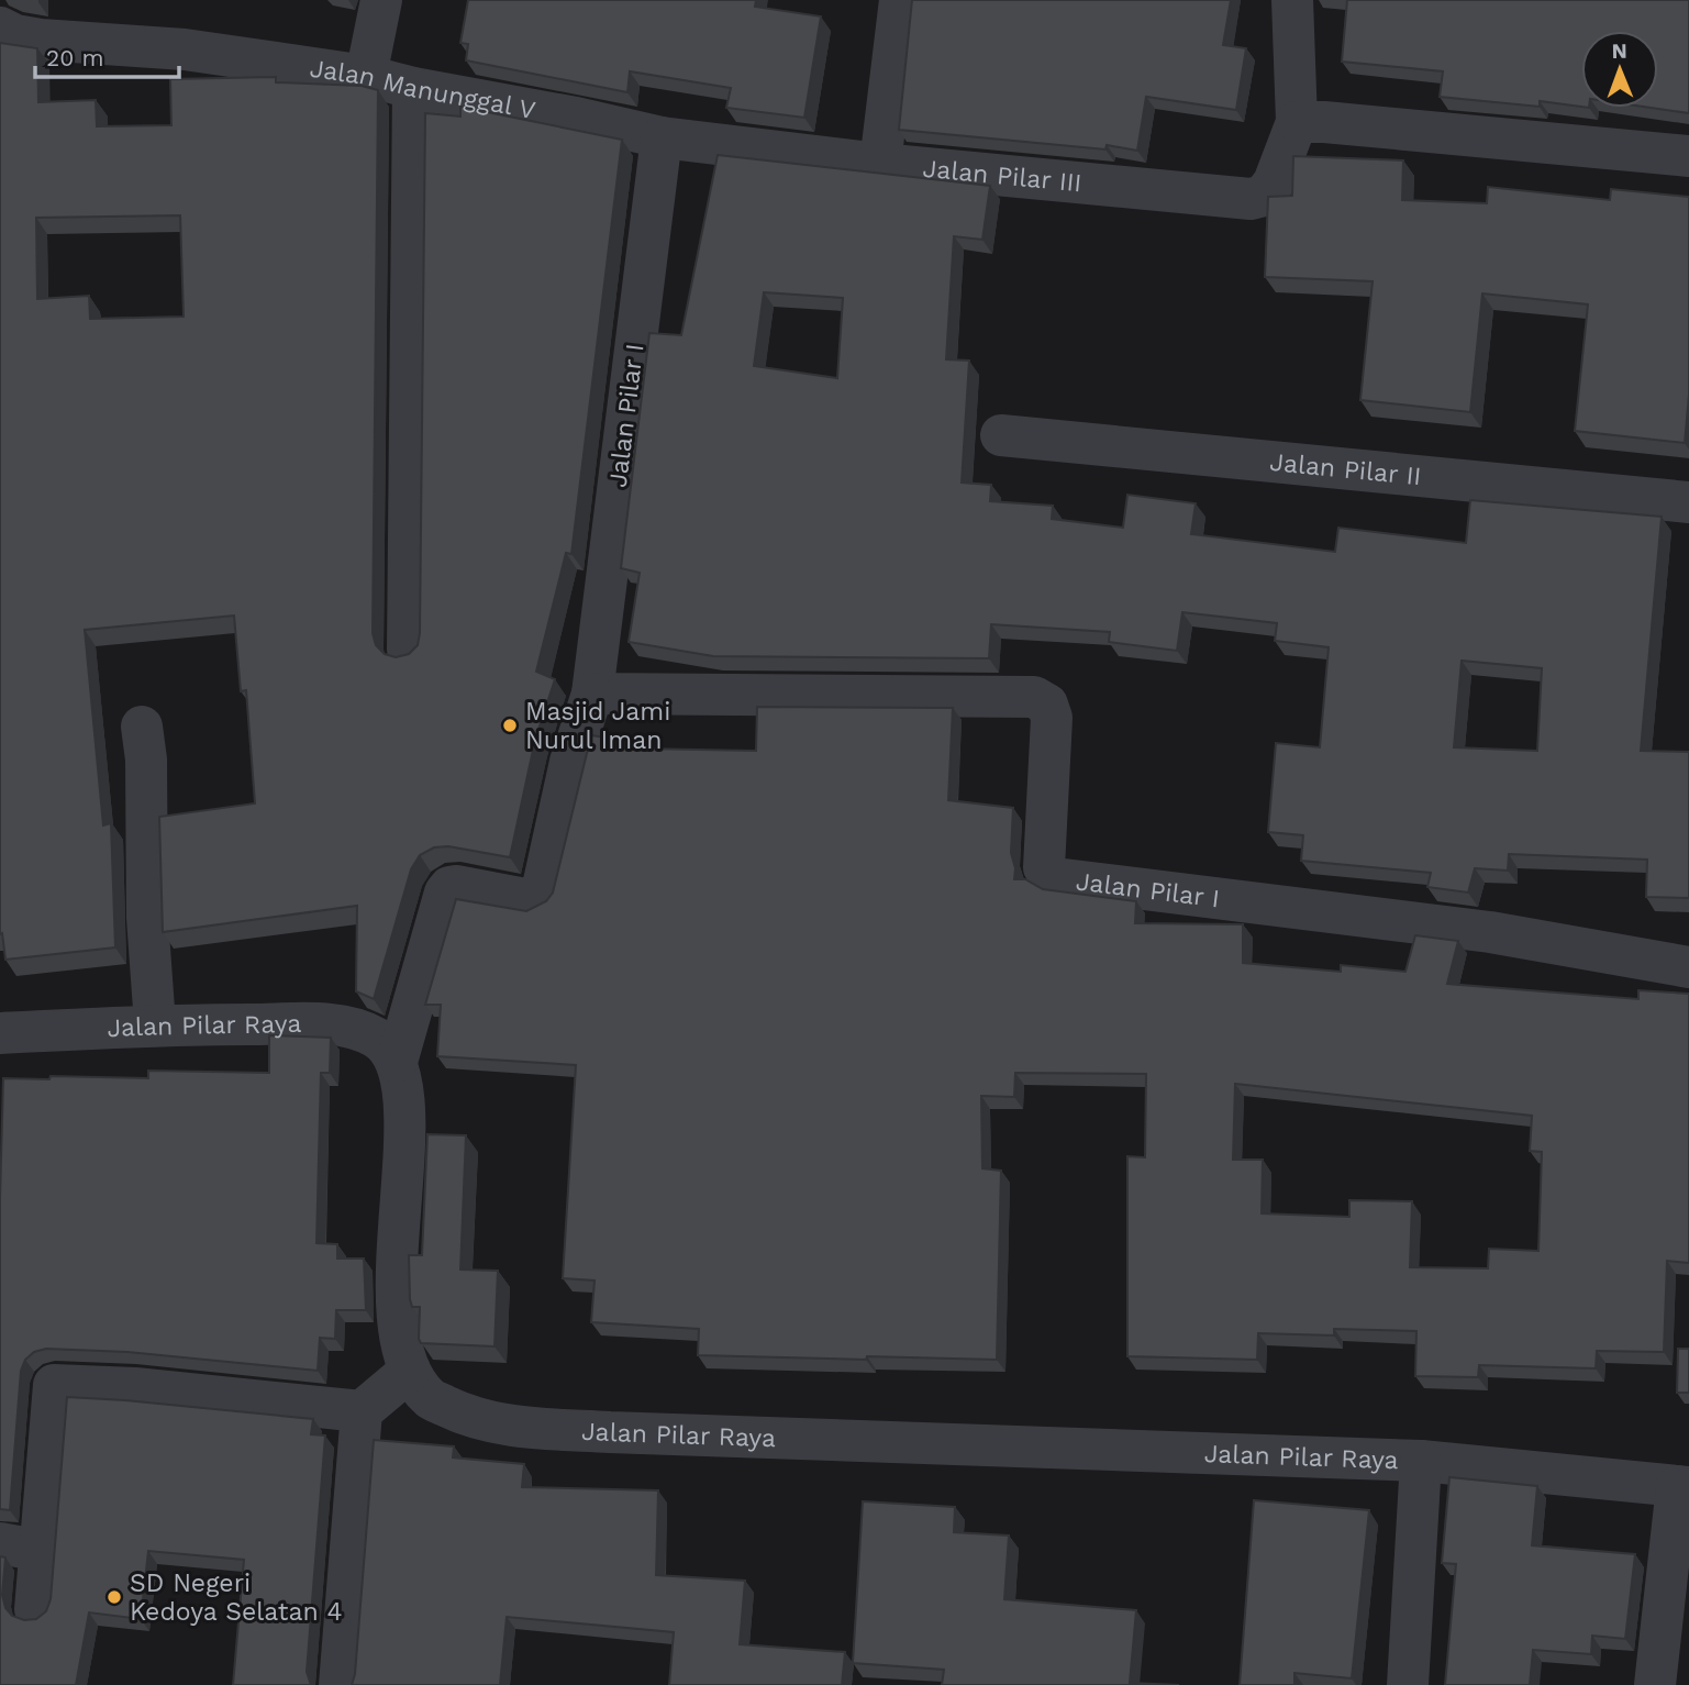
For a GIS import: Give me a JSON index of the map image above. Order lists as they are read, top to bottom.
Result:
{
  "streets": {
    "street": [
      "Jalan Manunggal V",
      "Jalan Pilar III",
      "Jalan Pilar I",
      "Jalan Pilar II",
      "Jalan Pilar Raya"
    ]
  },
  "crossings": [
    ["Jalan Manunggal V", "Jalan Pilar III"],
    ["Jalan Manunggal V", "Jalan Pilar I"],
    ["Jalan Pilar III", "Jalan Pilar I"],
    ["Jalan Pilar I", "Jalan Pilar Raya"]
  ],
  "places": ["Masjid Jami Nurul Iman", "SD Negeri Kedoya Selatan 4"],
  "scale_bar": "20 m",
  "north": "top"
}
